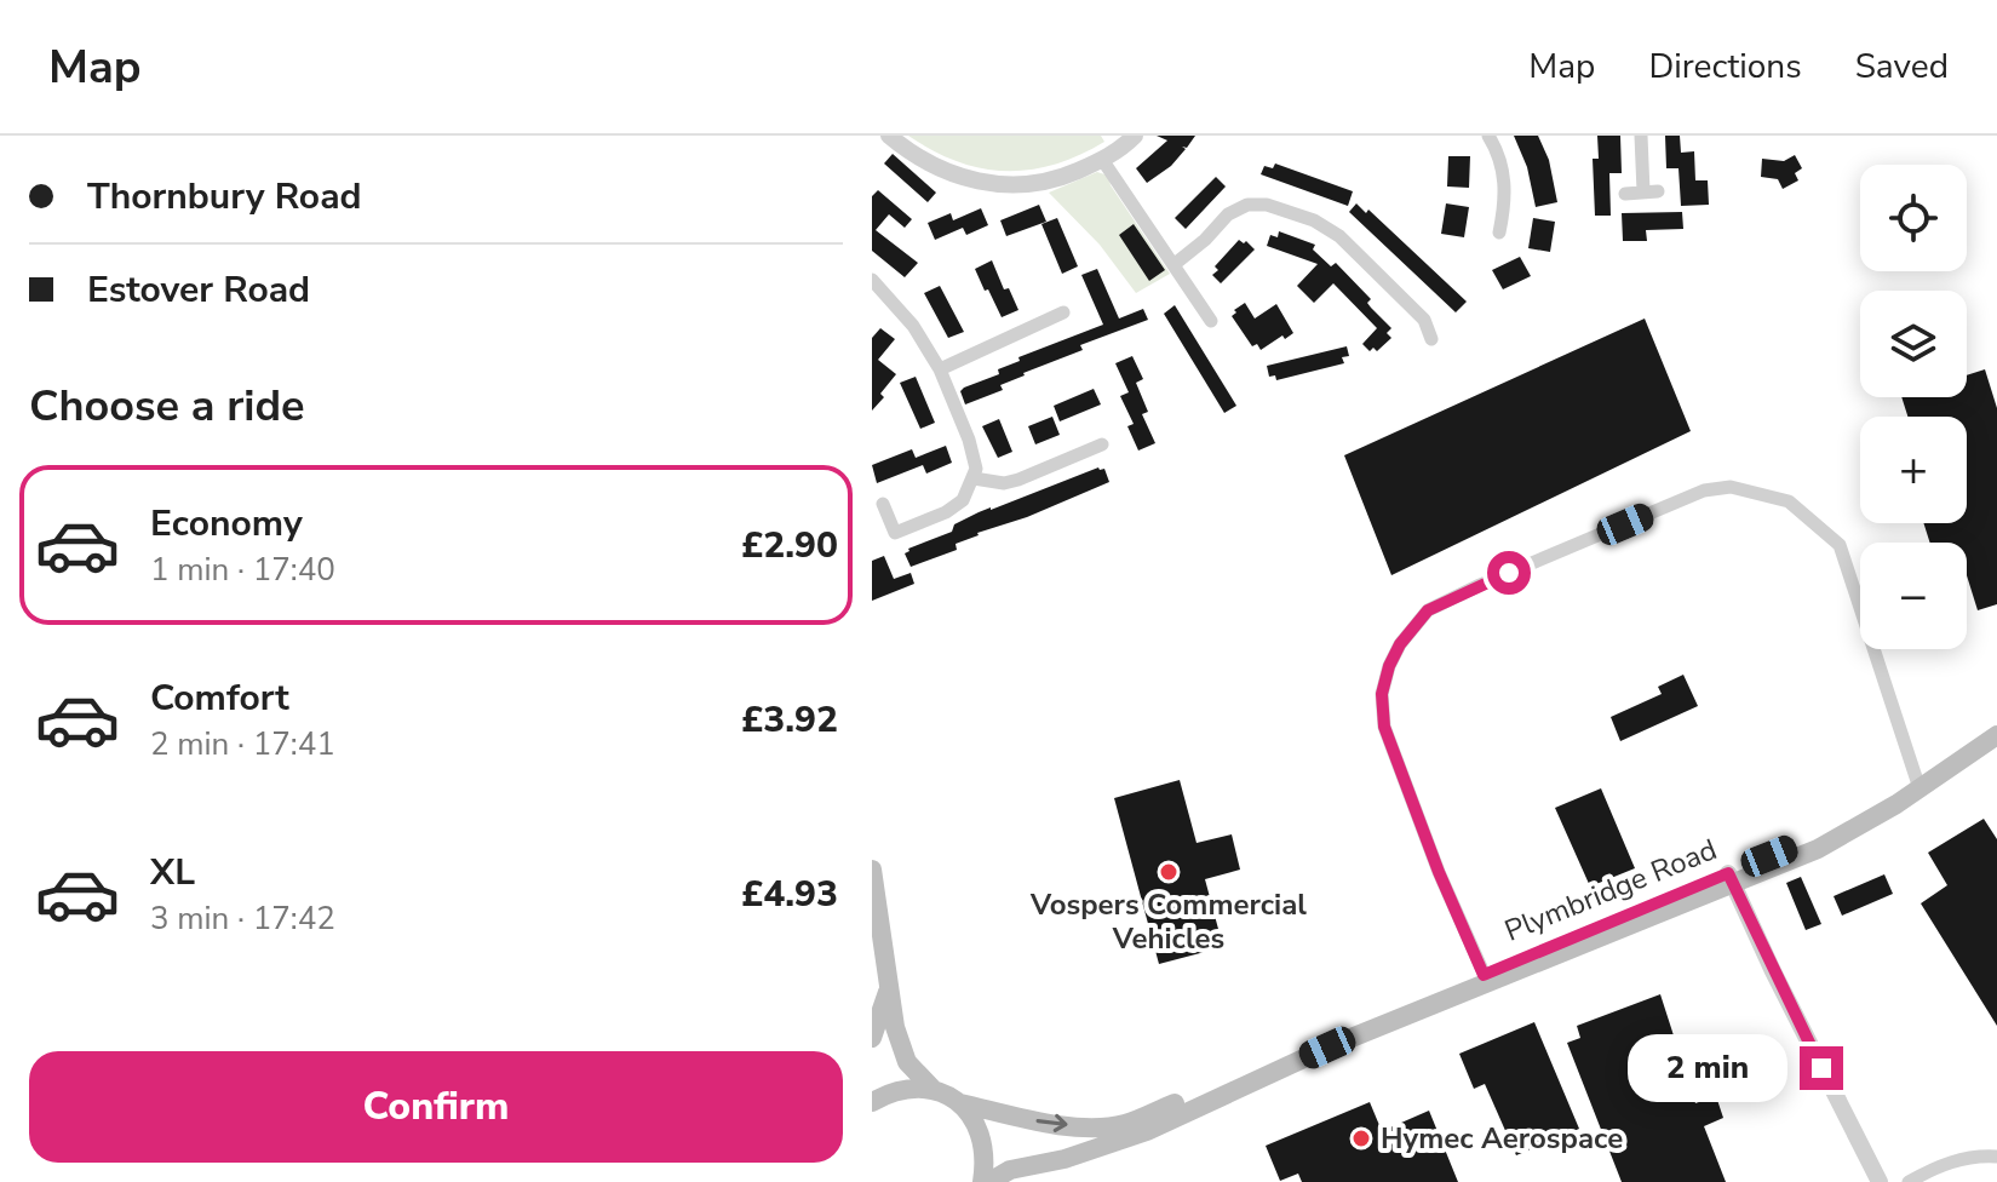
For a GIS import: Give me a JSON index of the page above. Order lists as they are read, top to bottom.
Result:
{
  "streets": {
    "main road": ["Plymbridge Road"]
  },
  "places": ["Vospers Commercial Vehicles", "Hymec Aerospace"],
  "page": {
    "header": "Map",
    "nav": ["Map", "Directions", "Saved"],
    "banner": ["Thornbury Road", "Estover Road"],
    "map_buttons": ["+", "−"],
    "heading": "Choose a ride",
    "list": [
      {
        "name": "Economy",
        "note": "1 min · 17:40",
        "value": "£2.90"
      },
      {
        "name": "Comfort",
        "note": "2 min · 17:41",
        "value": "£3.92"
      },
      {
        "name": "XL",
        "note": "3 min · 17:42",
        "value": "£4.93"
      }
    ],
    "buttons": "Confirm",
    "bubble": "2 min"
  }
}
